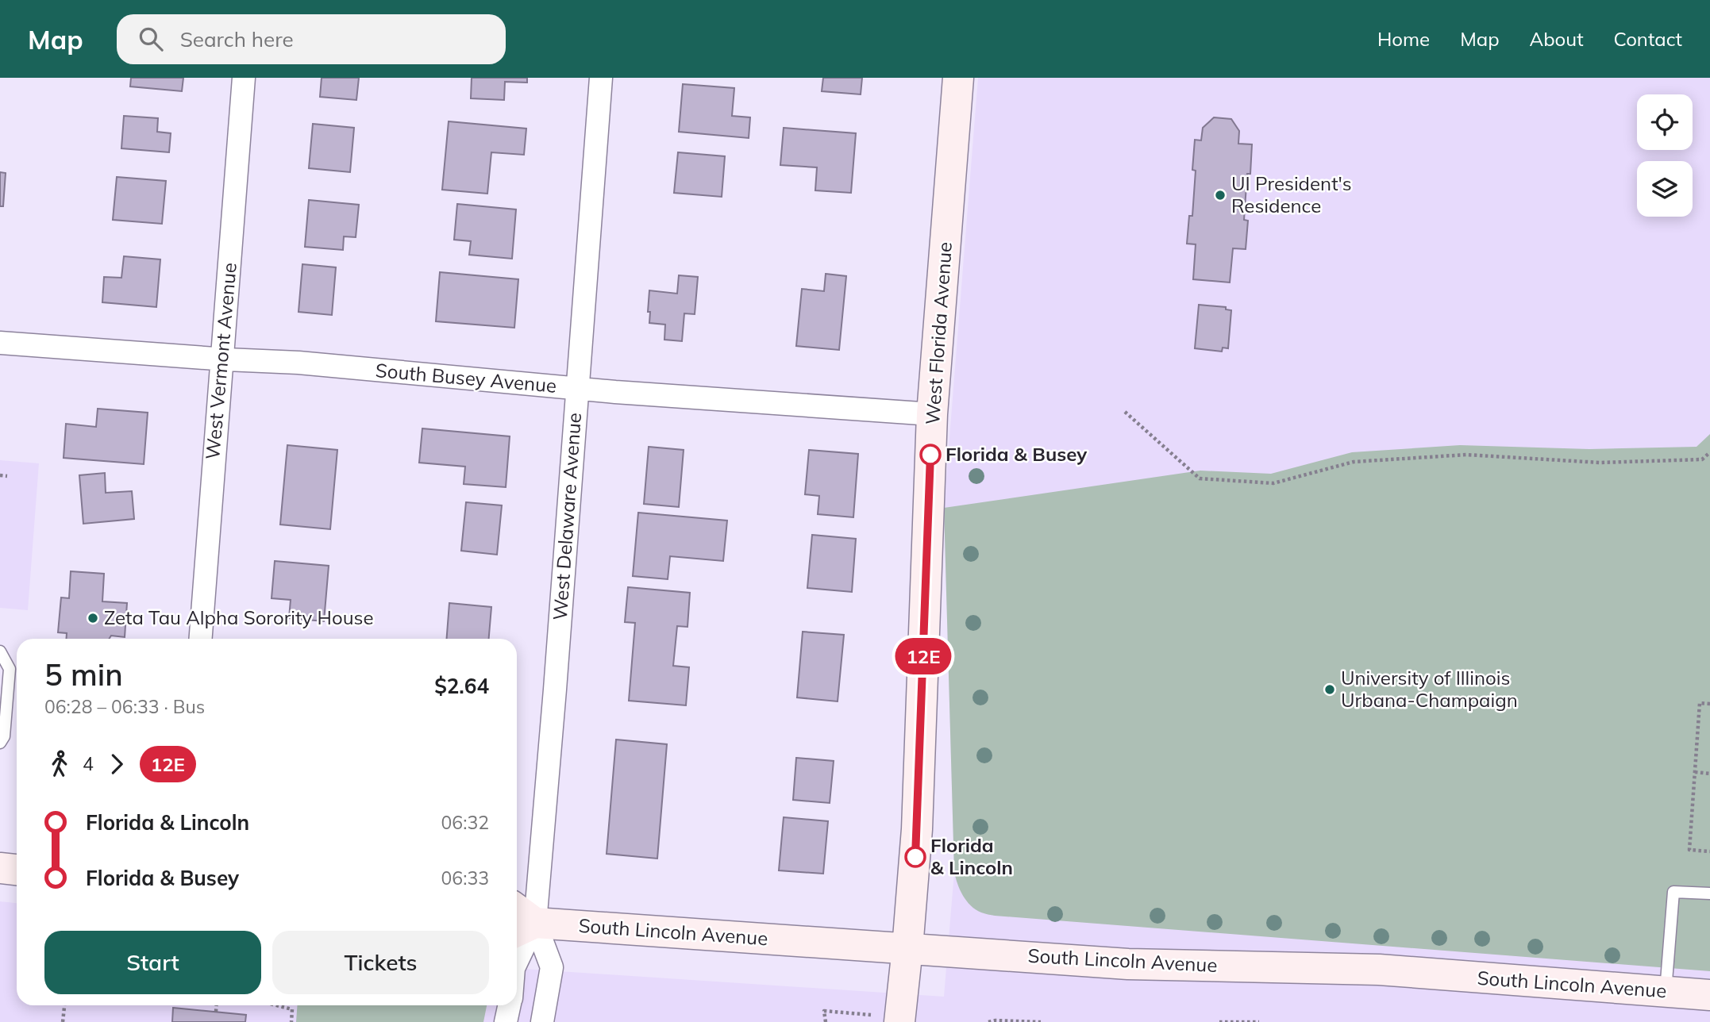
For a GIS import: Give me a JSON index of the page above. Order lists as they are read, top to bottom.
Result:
{
  "streets": {
    "main road": ["West Florida Avenue", "South Lincoln Avenue"],
    "street": ["West Vermont Avenue", "South Busey Avenue", "West Delaware Avenue"]
  },
  "crossings": [
    ["West Florida Avenue", "South Busey Avenue"],
    ["West Florida Avenue", "South Lincoln Avenue"],
    ["West Vermont Avenue", "South Busey Avenue"],
    ["South Busey Avenue", "West Delaware Avenue"],
    ["West Delaware Avenue", "South Lincoln Avenue"]
  ],
  "places": [
    "UI President's Residence",
    "Florida & Busey",
    "Zeta Tau Alpha Sorority House",
    "University of Illinois Urbana-Champaign",
    "Florida & Lincoln"
  ],
  "lines": ["bus line 12E"],
  "page": {
    "header": "Map",
    "search": "Search here",
    "nav": [
      "Home",
      "Map",
      "About",
      "Contact"
    ],
    "on_map": "12E",
    "heading": ["5 min", "06:28 – 06:33 · Bus", "$2.64"],
    "legs": ["4", "12E"],
    "list": [
      {
        "name": "Florida & Lincoln",
        "value": "06:32"
      },
      {
        "name": "Florida & Busey",
        "value": "06:33"
      }
    ],
    "buttons": ["Start", "Tickets"]
  }
}
